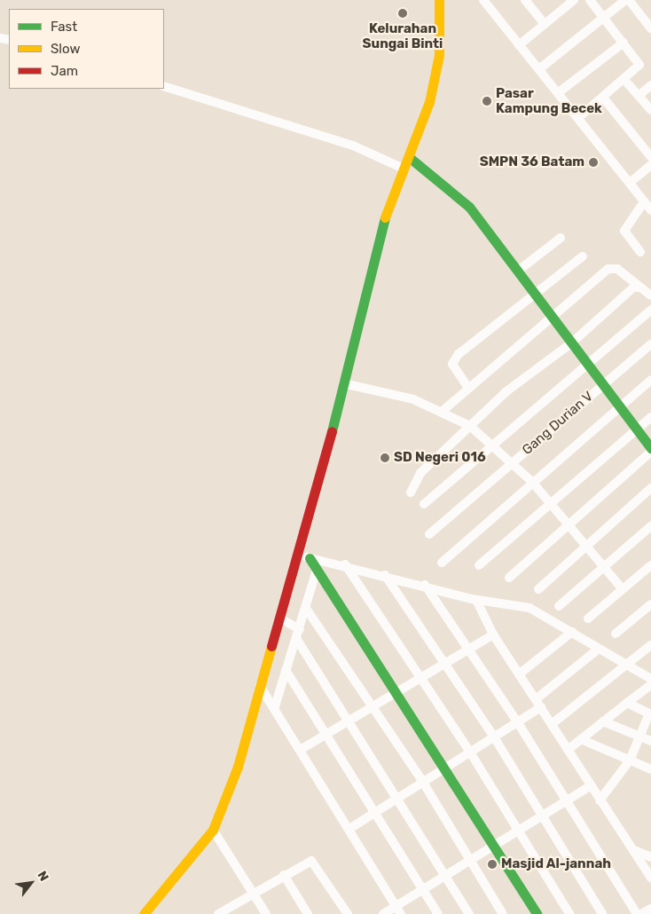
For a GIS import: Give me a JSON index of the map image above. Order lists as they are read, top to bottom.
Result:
{
  "streets": {
    "street": ["Gang Durian V"]
  },
  "places": [
    "Kelurahan Sungai Binti",
    "Pasar Kampung Becek",
    "SMPN 36 Batam",
    "SD Negeri 016",
    "Masjid Al-jannah"
  ],
  "legend": ["Fast", "Slow", "Jam"],
  "north": "top right"
}
